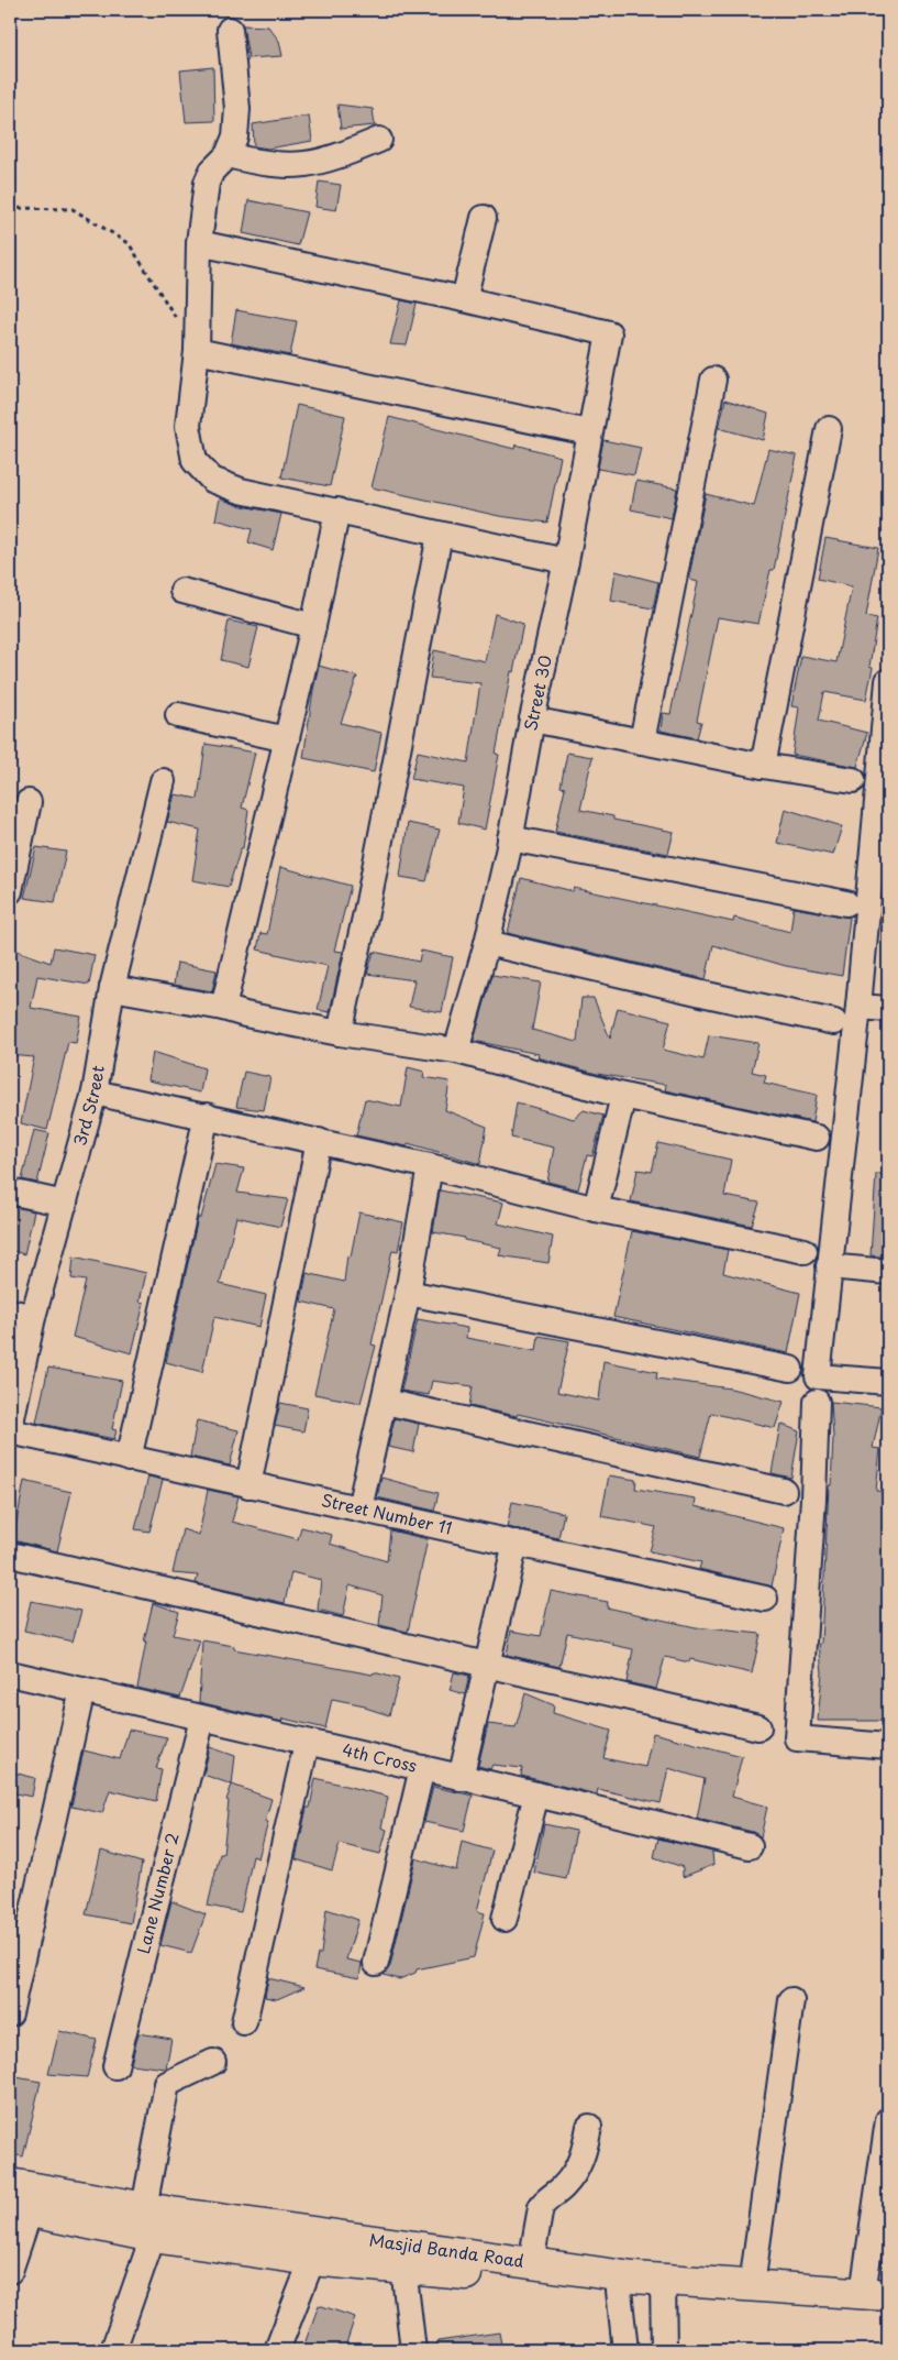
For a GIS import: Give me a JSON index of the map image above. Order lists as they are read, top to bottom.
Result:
{
  "streets": {
    "main road": ["Masjid Banda Road"],
    "street": [
      "Street 30",
      "3rd Street",
      "Street Number 11",
      "4th Cross",
      "Lane Number 2"
    ]
  },
  "crossings": [
    ["3rd Street", "Street Number 11"],
    ["4th Cross", "Lane Number 2"]
  ]
}
